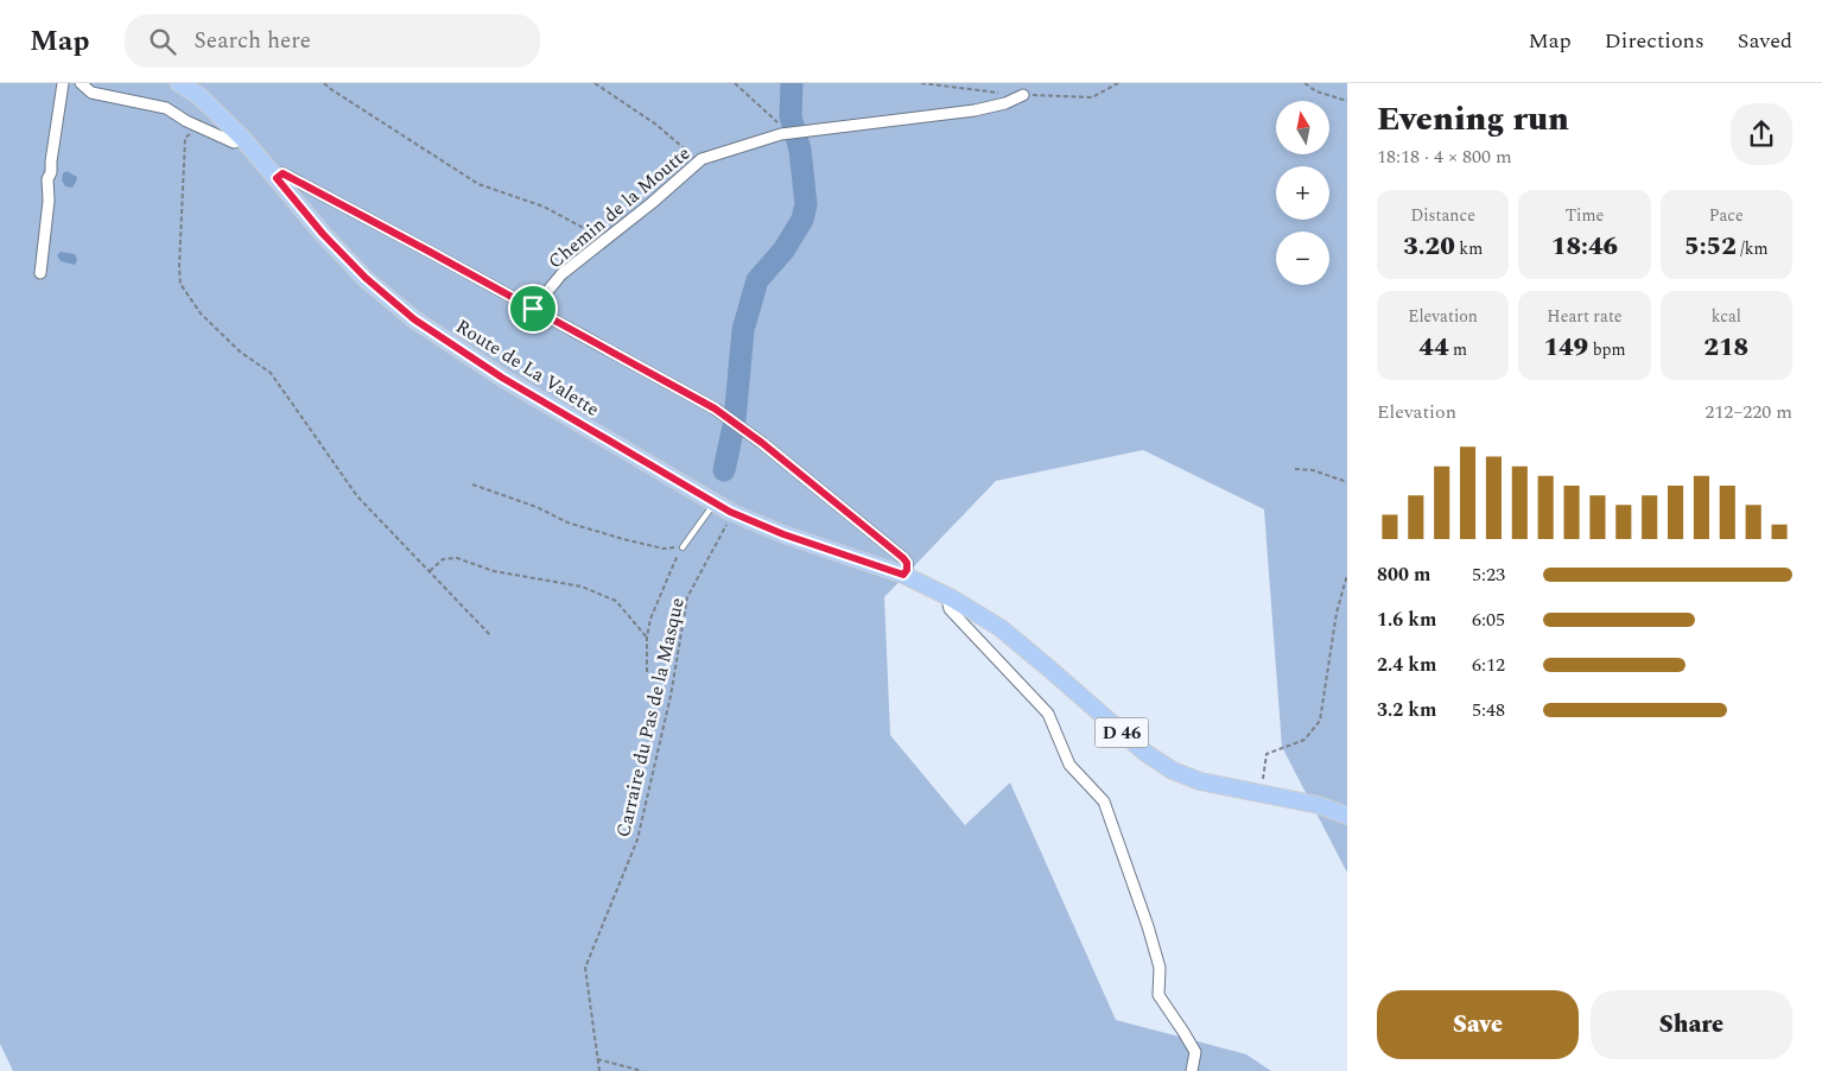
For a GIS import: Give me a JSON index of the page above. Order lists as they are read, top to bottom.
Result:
{
  "streets": {
    "main road": ["Route de La Valette", "D 46"],
    "street": ["Chemin de la Moutte"],
    "path": ["Carraire du Pas de la Masque"]
  },
  "crossings": [
    ["Route de La Valette", "Carraire du Pas de la Masque"],
    ["Route de La Valette", "D 46"]
  ],
  "north": "top",
  "page": {
    "header": "Map",
    "search": "Search here",
    "nav": ["Map", "Directions", "Saved"],
    "heading": ["Evening run", "18:18 · 4 × 800 m"],
    "map_buttons": ["+", "−"],
    "stats": [
      ["Distance", "3.20 km"],
      ["Time", "18:46"],
      ["Pace", "5:52 /km"],
      ["Elevation", "44 m"],
      ["Heart rate", "149 bpm"],
      ["kcal", "218"]
    ],
    "chart": ["Elevation", "212–220 m"],
    "list": [
      {
        "name": "800 m",
        "note": "5:23"
      },
      {
        "name": "1.6 km",
        "note": "6:05"
      },
      {
        "name": "2.4 km",
        "note": "6:12"
      },
      {
        "name": "3.2 km",
        "note": "5:48"
      }
    ],
    "buttons": ["Save", "Share"]
  }
}
